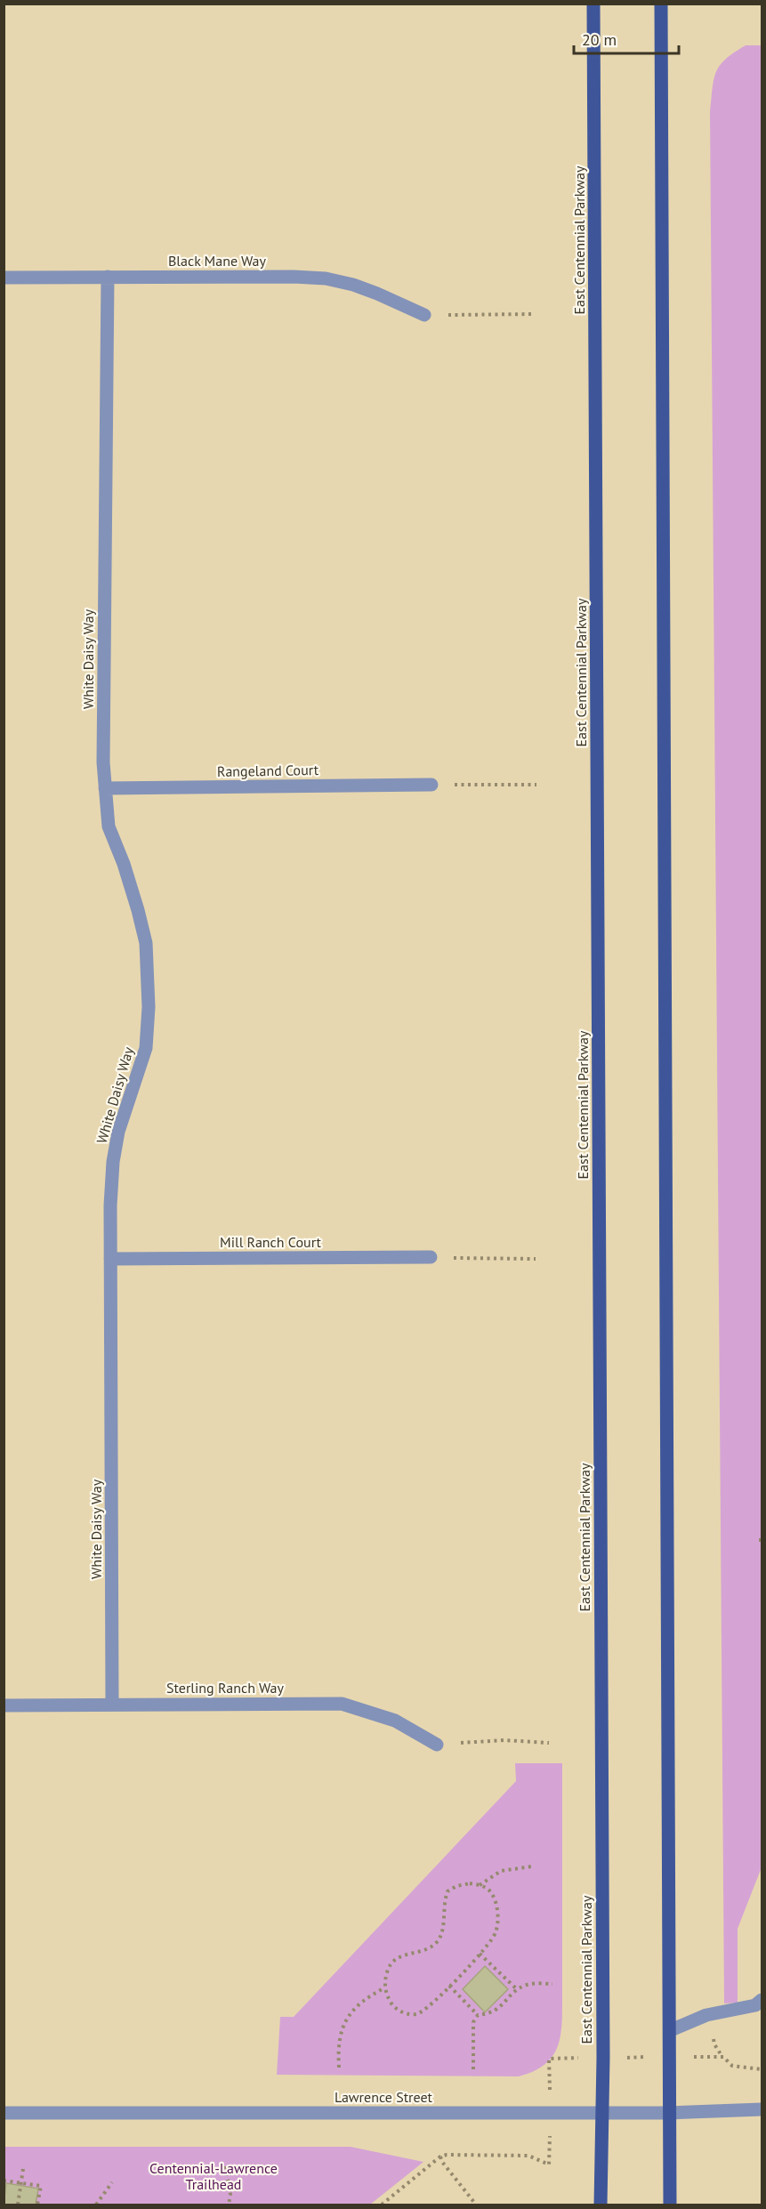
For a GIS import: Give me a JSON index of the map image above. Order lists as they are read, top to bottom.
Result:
{
  "streets": {
    "main road": ["East Centennial Parkway"],
    "street": [
      "Black Mane Way",
      "White Daisy Way",
      "Rangeland Court",
      "Mill Ranch Court",
      "Sterling Ranch Way",
      "Lawrence Street"
    ]
  },
  "crossings": [
    ["East Centennial Parkway", "Lawrence Street"],
    ["Black Mane Way", "White Daisy Way"],
    ["White Daisy Way", "Rangeland Court"],
    ["White Daisy Way", "Mill Ranch Court"],
    ["White Daisy Way", "Sterling Ranch Way"]
  ],
  "parks": ["Centennial-Lawrence Trailhead"],
  "scale_bar": "20 m"
}
